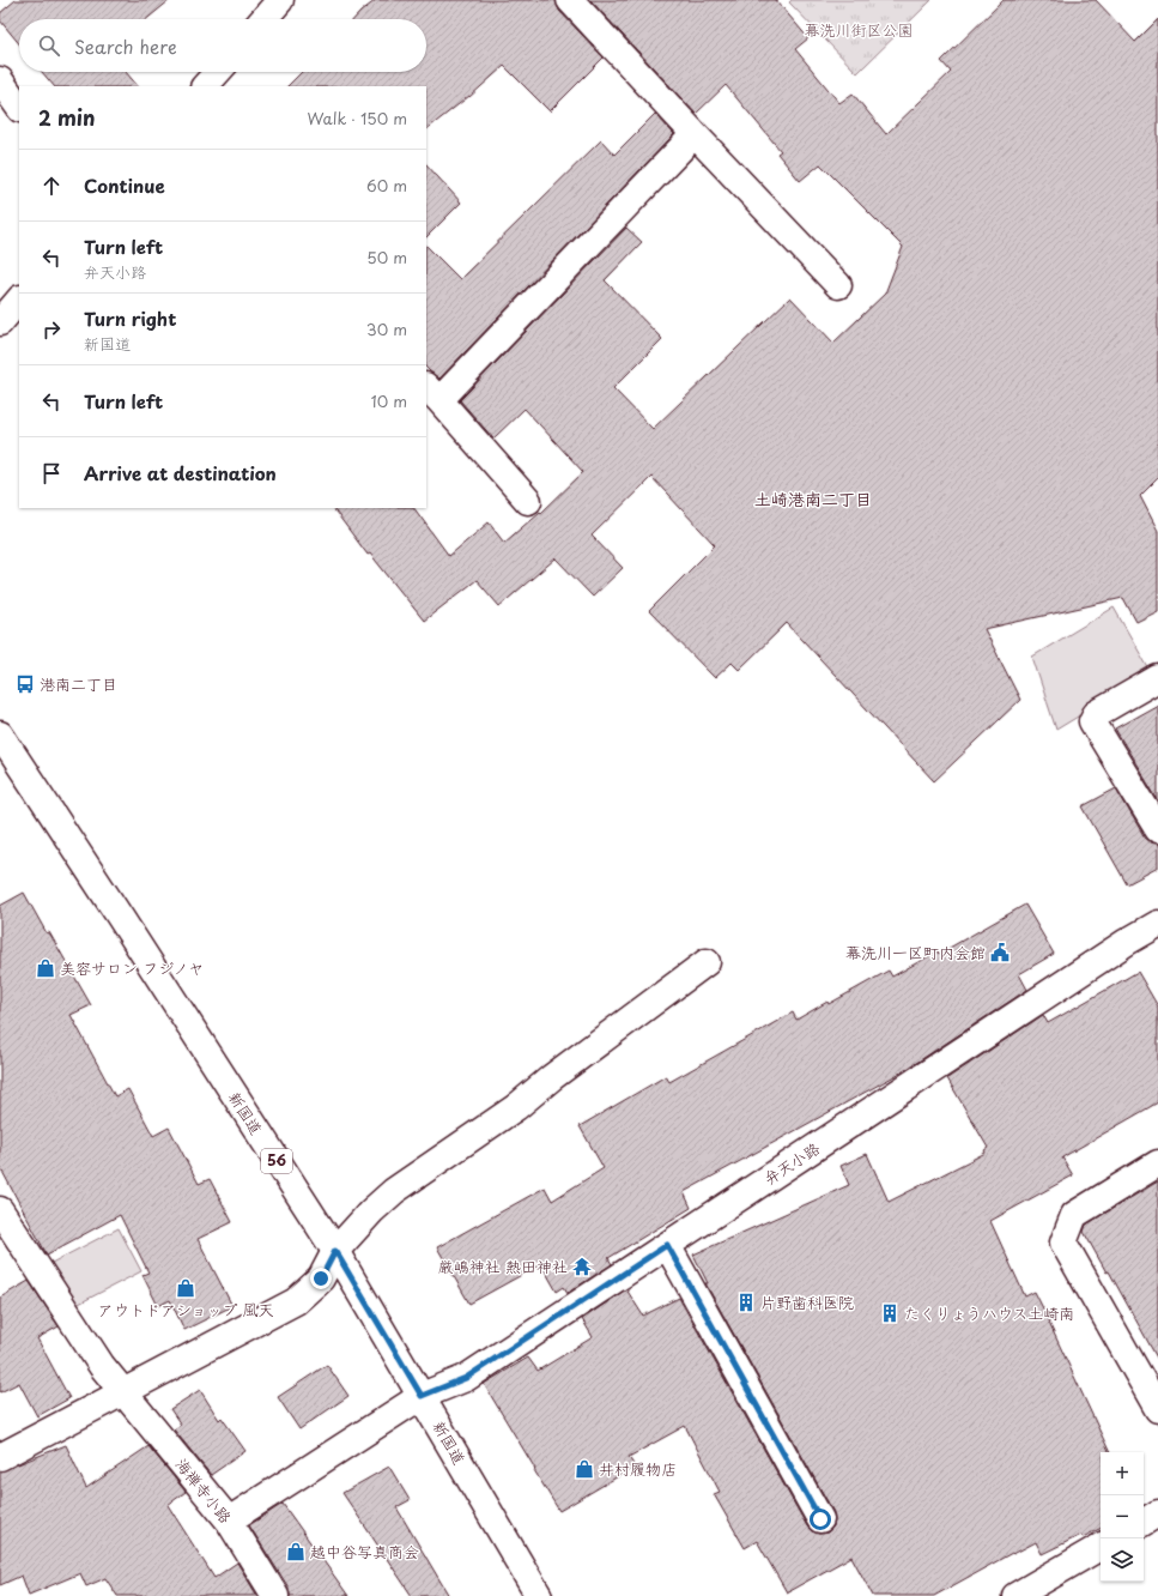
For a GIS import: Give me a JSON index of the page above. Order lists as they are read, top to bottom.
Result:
{
  "streets": {
    "street": [
      "新国道",
      "56",
      "弁天小路",
      "海禅寺小路"
    ]
  },
  "crossings": [
    ["新国道", "弁天小路"],
    ["弁天小路", "海禅寺小路"]
  ],
  "districts": ["土崎港南二丁目"],
  "parks": ["幕洗川街区公園"],
  "places": {
    "bus stop": ["港南二丁目"],
    "public building": ["幕洗川一区町内会館"],
    "shop": [
      "美容サロン フジノヤ",
      "アウトドアショップ 風天",
      "井村履物店",
      "越中谷写真商会"
    ],
    "temple": ["厳嶋神社 熱田神社"],
    "building": ["片野歯科医院", "たくりょうハウス土崎南"]
  },
  "page": {
    "search": "Search here",
    "heading": ["2 min", "Walk · 150 m"],
    "list": [
      ["Continue", "60 m"],
      ["Turn left", "弁天小路", "50 m"],
      ["Turn right", "新国道", "30 m"],
      ["Turn left", "10 m"],
      "Arrive at destination"
    ],
    "map_buttons": ["+", "−"]
  }
}
